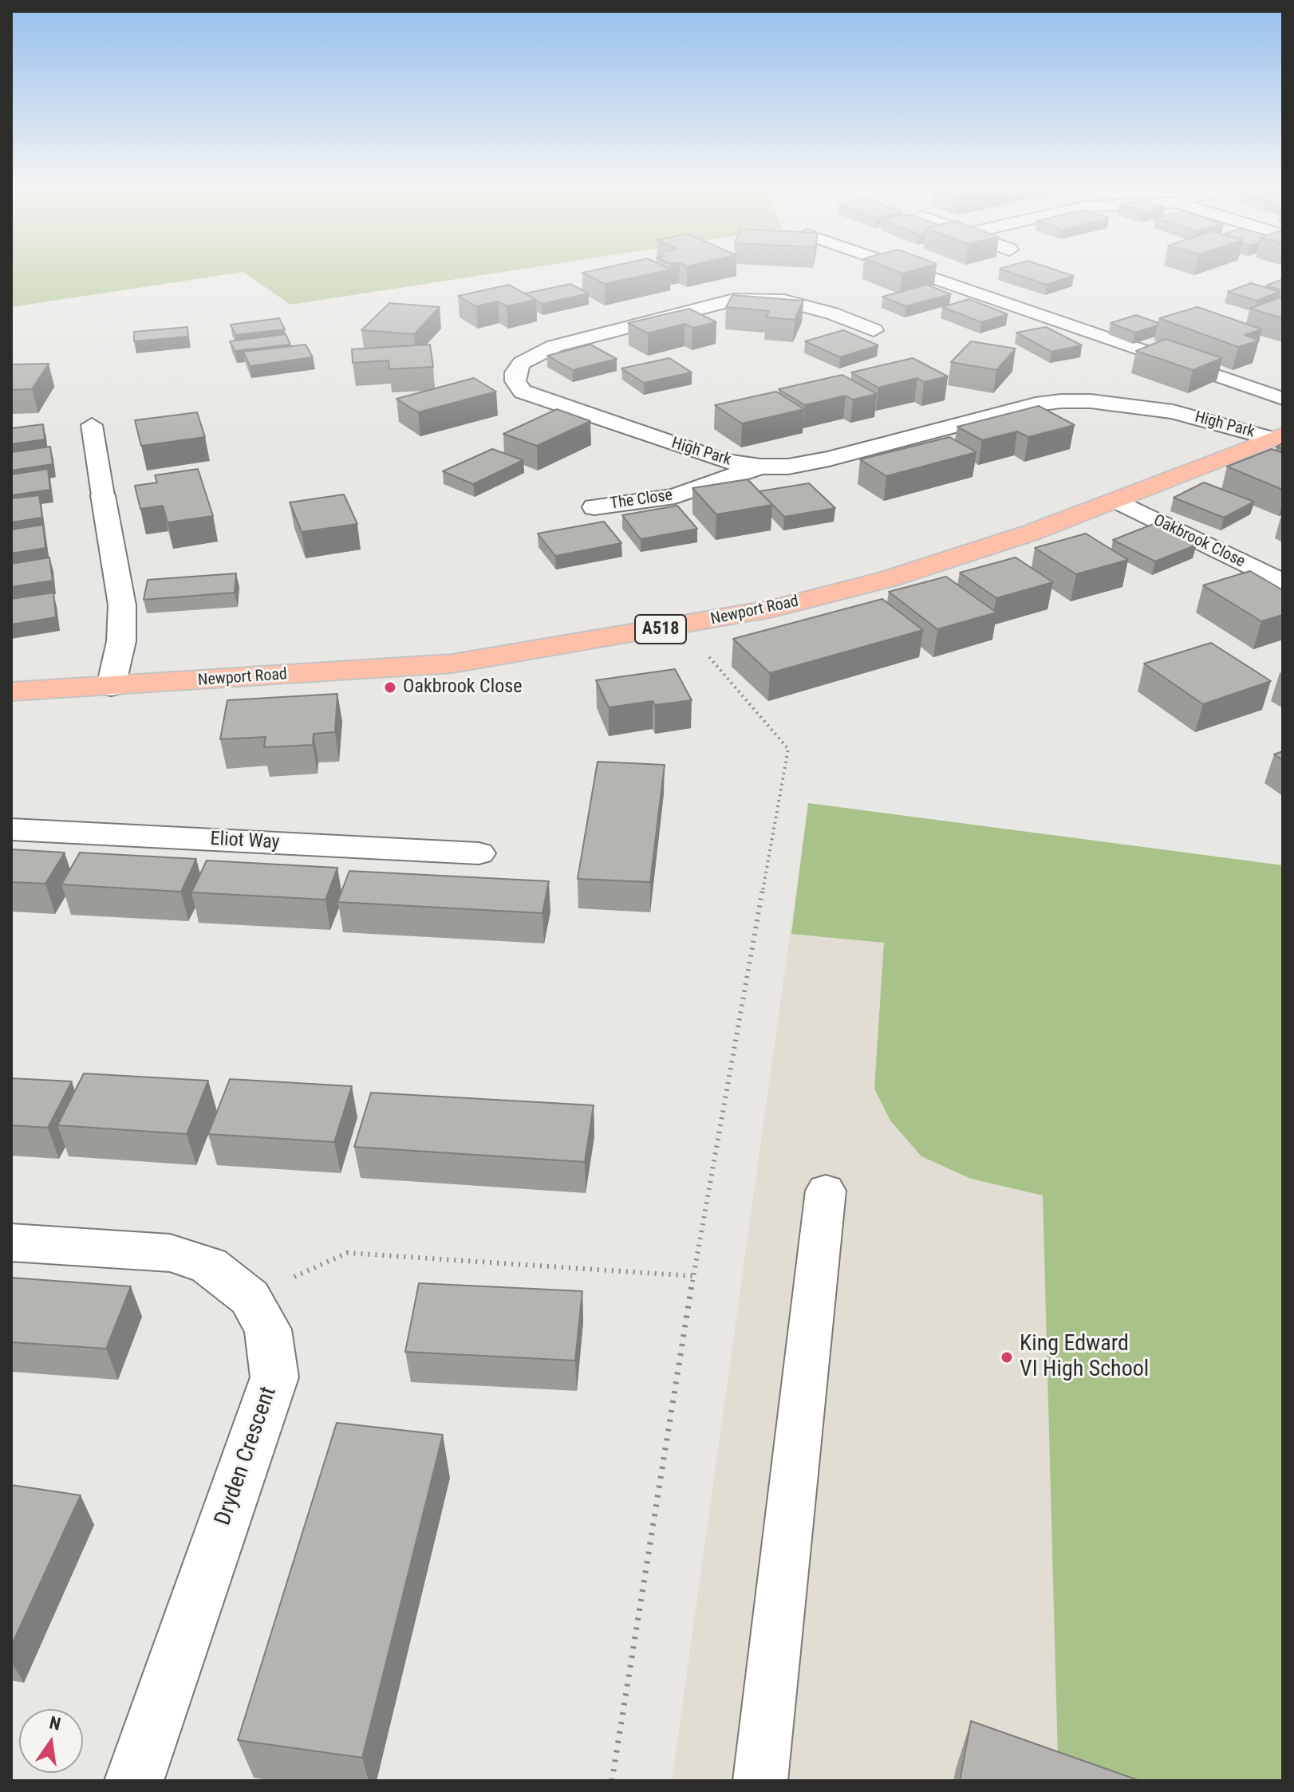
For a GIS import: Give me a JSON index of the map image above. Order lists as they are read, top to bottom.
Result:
{
  "streets": {
    "highway": ["Newport Road", "A518"],
    "street": [
      "High Park",
      "The Close",
      "Oakbrook Close",
      "Eliot Way",
      "Dryden Crescent"
    ]
  },
  "crossings": [
    ["High Park", "The Close"],
    ["High Park", "Newport Road"],
    ["Oakbrook Close", "Newport Road"]
  ],
  "places": ["Oakbrook Close", "King Edward VI High School"],
  "north": "top"
}
